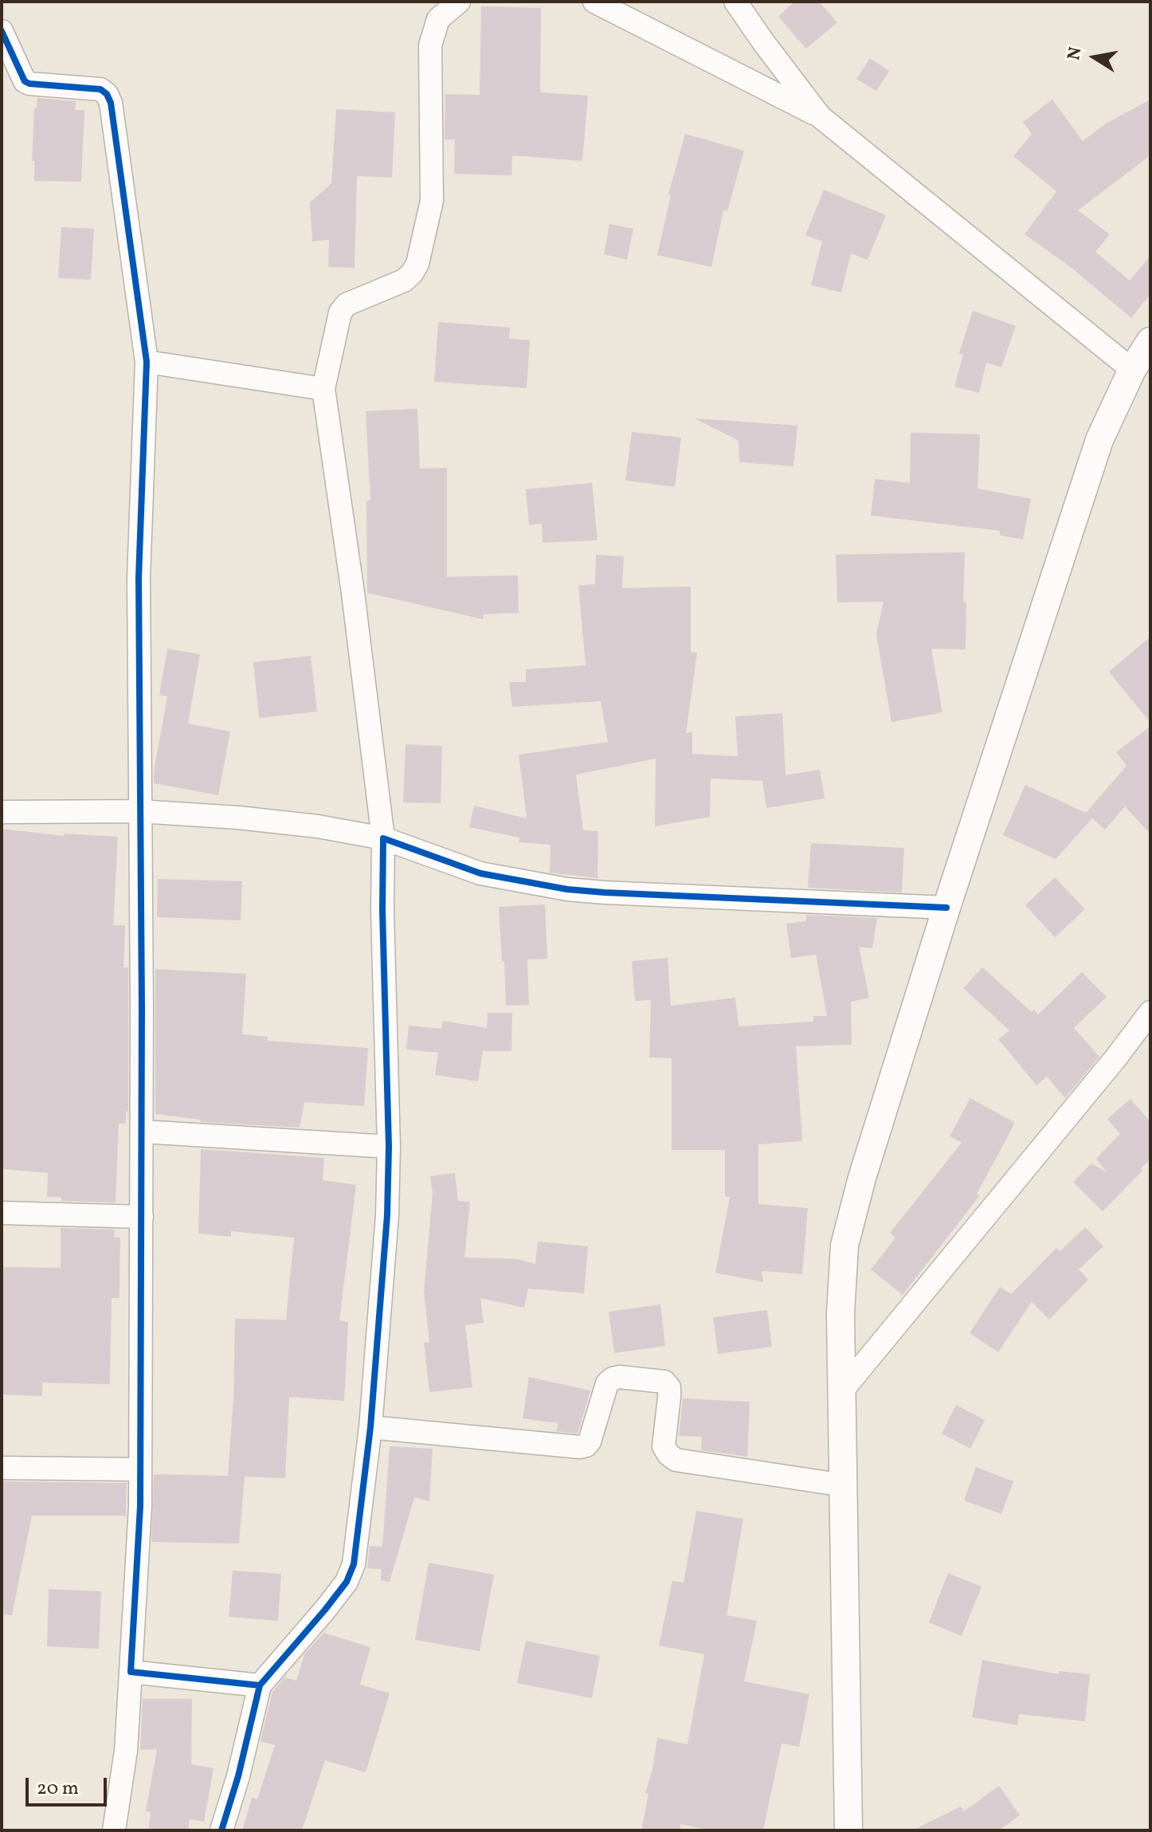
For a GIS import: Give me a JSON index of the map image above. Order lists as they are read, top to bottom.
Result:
{
  "scale_bar": "20 m",
  "north": "left"
}
